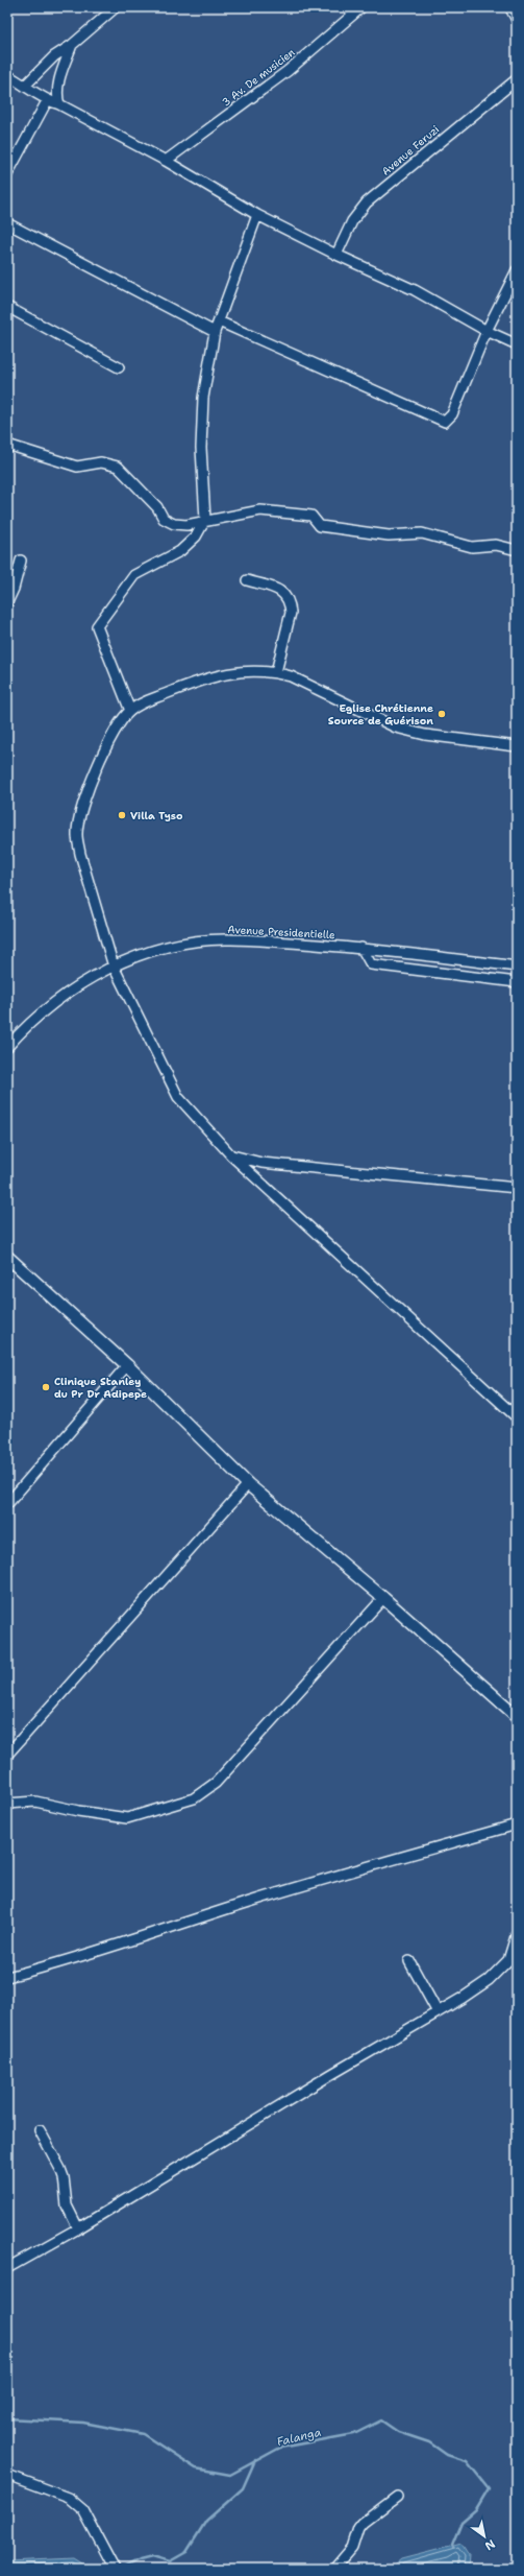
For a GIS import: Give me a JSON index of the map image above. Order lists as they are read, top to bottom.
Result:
{
  "streets": {
    "street": ["3 Av. De musicien", "Avenue Feruzi", "Avenue Presidentielle"]
  },
  "water": ["Falanga"],
  "places": ["Eglise Chrétienne Source de Guérison", "Villa Tyso", "Clinique Stanley du Pr Dr Adipepe"],
  "north": "bottom right"
}
